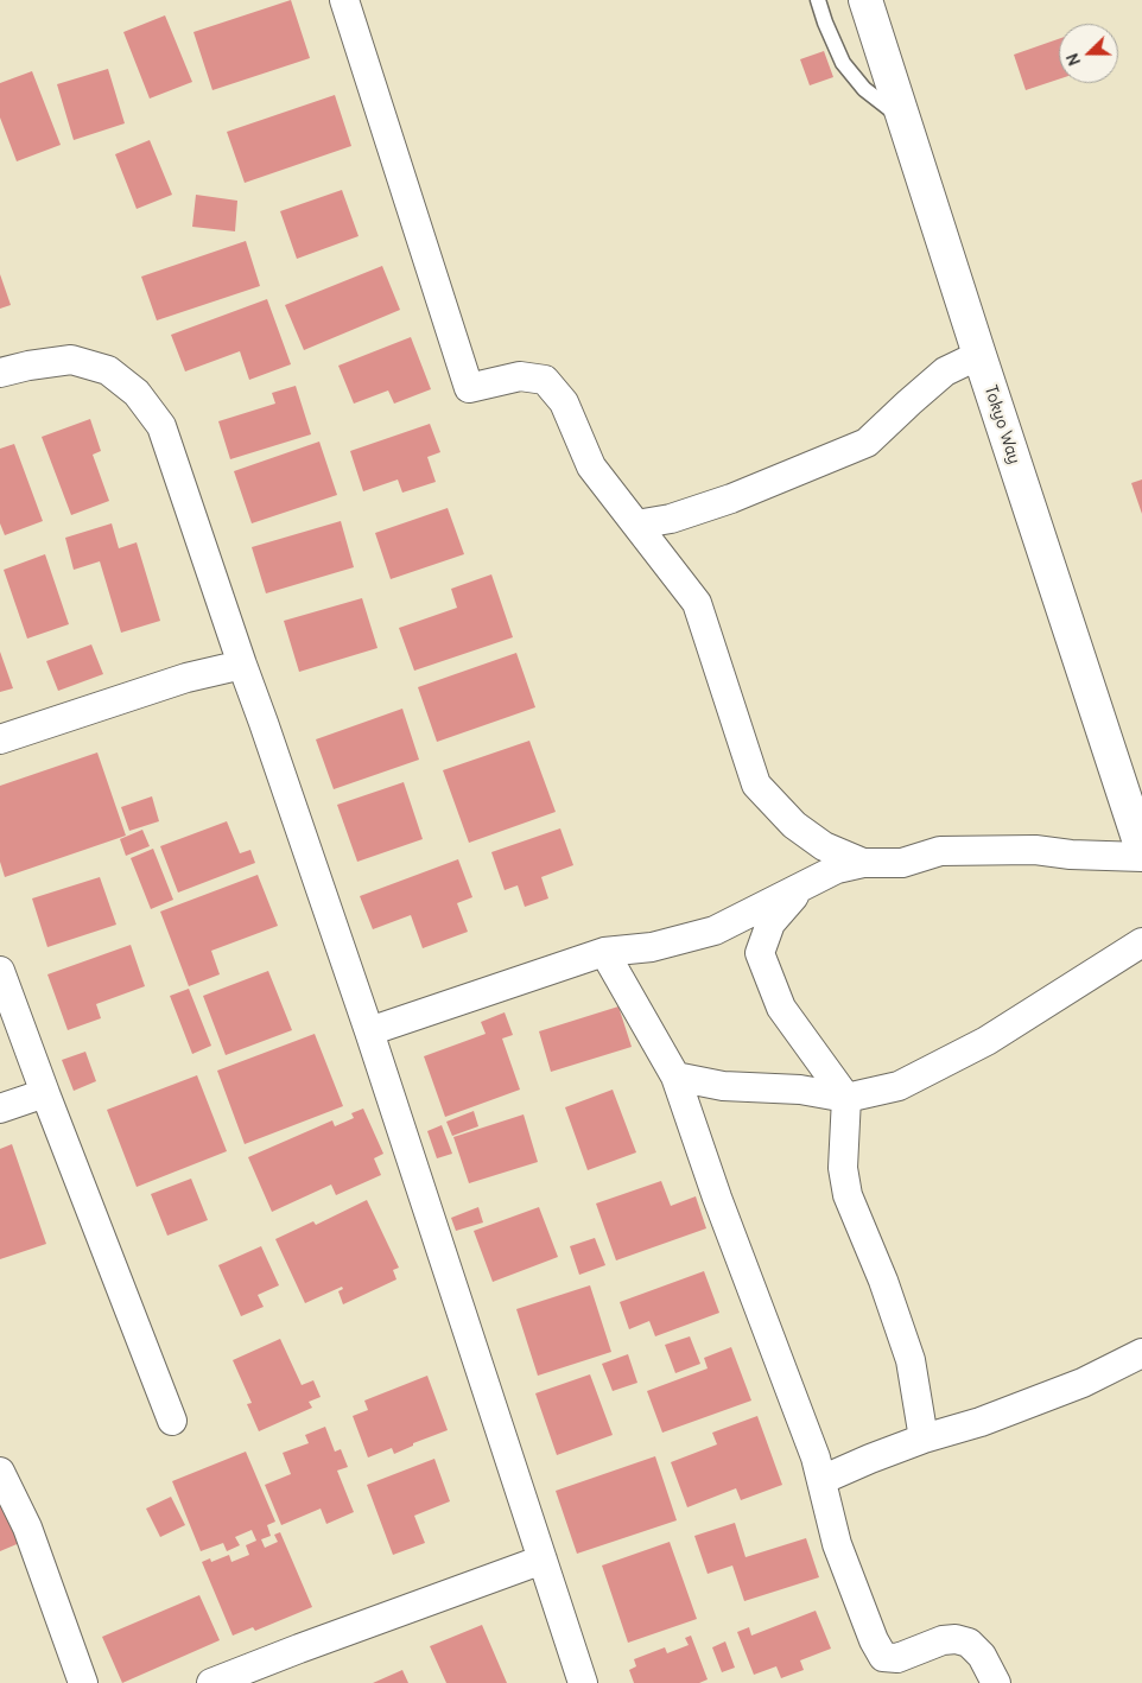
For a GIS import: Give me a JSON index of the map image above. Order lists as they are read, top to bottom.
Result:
{
  "streets": {
    "main road": ["Tokyo Way"]
  },
  "north": "left"
}
